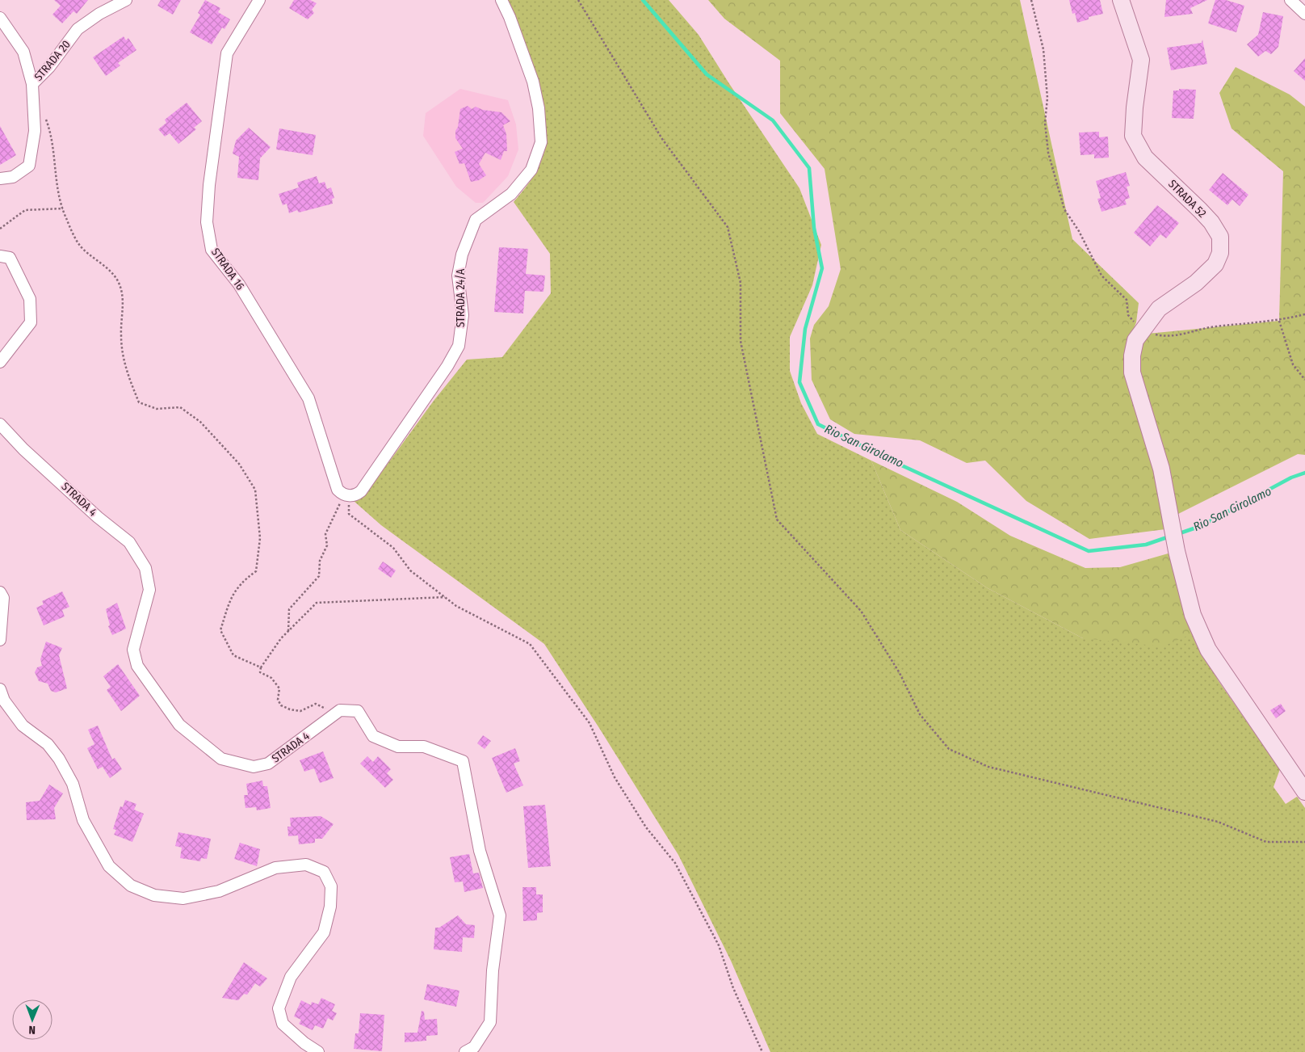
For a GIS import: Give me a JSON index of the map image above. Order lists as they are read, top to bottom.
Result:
{
  "streets": {
    "street": [
      "STRADA 20",
      "STRADA 52",
      "STRADA 16",
      "STRADA 24/A",
      "STRADA 4"
    ]
  },
  "crossings": [
    ["STRADA 16", "STRADA 24/A"]
  ],
  "water": ["Rio San Girolamo"],
  "north": "bottom"
}
